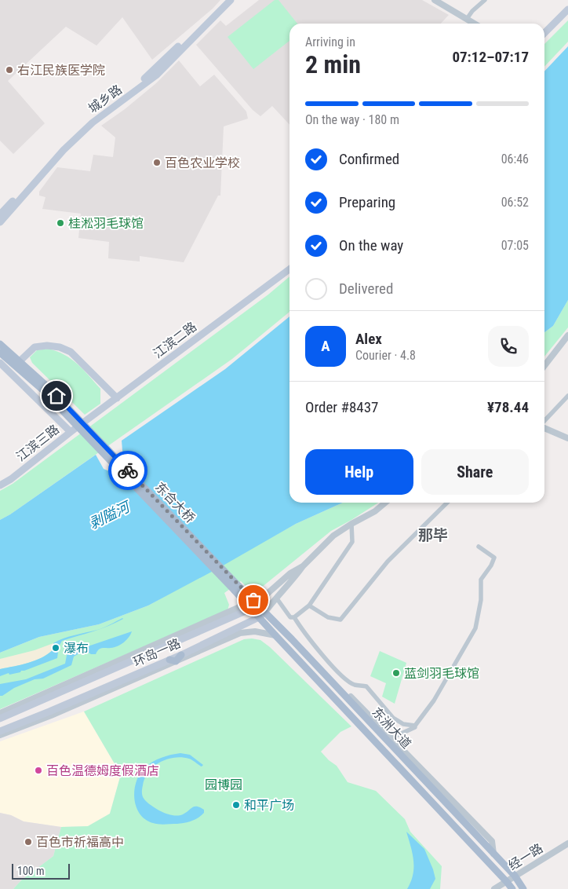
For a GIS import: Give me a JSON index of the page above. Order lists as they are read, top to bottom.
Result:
{
  "streets": {
    "main road": [
      "城乡路",
      "江滨二路",
      "江滨三路",
      "东合大桥",
      "环岛一路",
      "东洲大道"
    ],
    "street": ["经一路"]
  },
  "crossings": [
    ["江滨二路", "江滨三路"],
    ["东合大桥", "东洲大道"],
    ["环岛一路", "东洲大道"],
    ["东洲大道", "经一路"]
  ],
  "districts": ["那毕"],
  "water": ["剥隘河"],
  "parks": ["园博园"],
  "places": [
    "右江民族医学院",
    "百色农业学校",
    "桂淞羽毛球馆",
    "瀑布",
    "蓝剑羽毛球馆",
    "百色温德姆度假酒店",
    "和平广场",
    "百色市祈福高中"
  ],
  "scale_bar": "100 m",
  "page": {
    "heading": ["2 min", "Arriving in", "07:12–07:17"],
    "panel": [
      "Alex",
      "Courier · 4.8",
      "Order #8437",
      "¥78.44"
    ],
    "bar": "On the way · 180 m",
    "list": [
      ["Confirmed", "06:46"],
      ["Preparing", "06:52"],
      ["On the way", "07:05"],
      "Delivered"
    ],
    "round": "A",
    "buttons": ["Help", "Share"],
    "scale": "100 m"
  }
}
